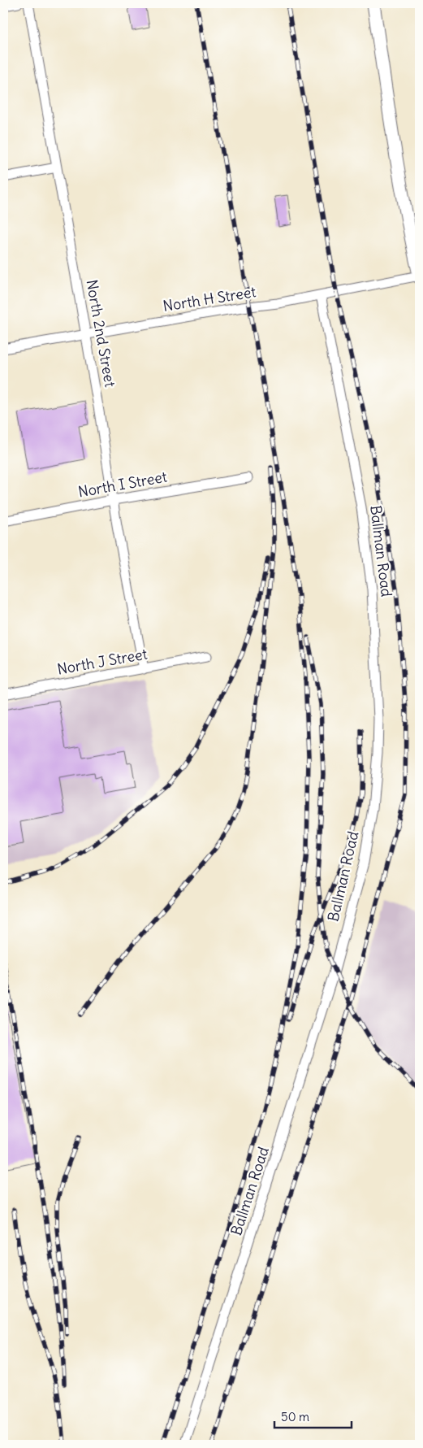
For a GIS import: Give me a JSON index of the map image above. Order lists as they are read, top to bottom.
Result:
{
  "streets": {
    "street": [
      "North H Street",
      "North 2nd Street",
      "North I Street",
      "Ballman Road",
      "North J Street"
    ]
  },
  "crossings": [
    ["North H Street", "North 2nd Street"],
    ["North H Street", "Ballman Road"],
    ["North 2nd Street", "North I Street"],
    ["North 2nd Street", "North J Street"]
  ],
  "scale_bar": "50 m"
}
